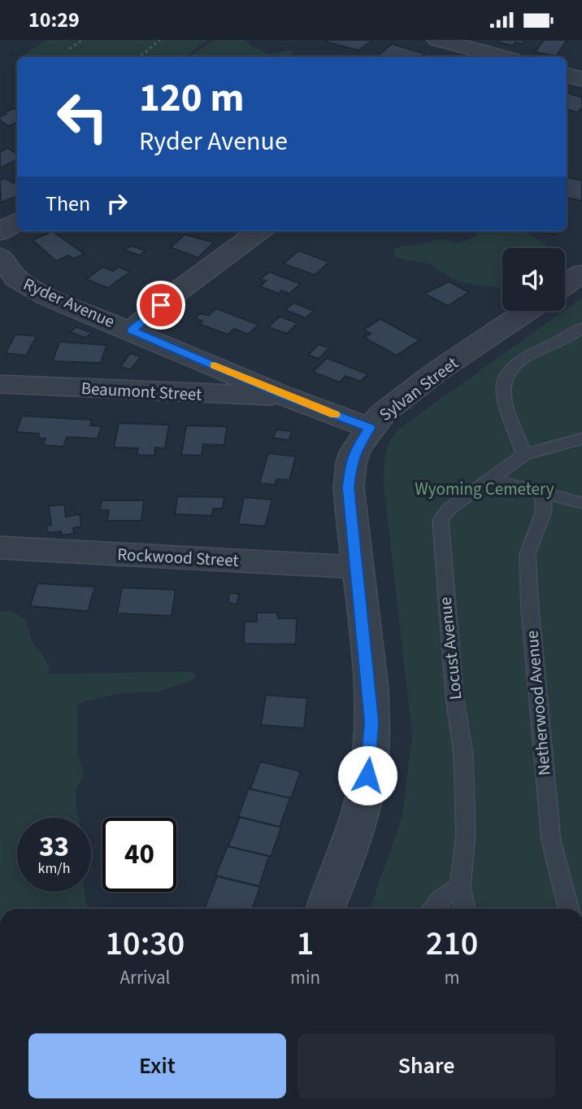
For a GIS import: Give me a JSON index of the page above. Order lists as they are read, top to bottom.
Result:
{
  "streets": {
    "street": [
      "Ryder Avenue",
      "Sylvan Street",
      "Beaumont Street",
      "Rockwood Street"
    ],
    "lane": ["Locust Avenue", "Netherwood Avenue"]
  },
  "crossings": [
    ["Ryder Avenue", "Sylvan Street"],
    ["Ryder Avenue", "Beaumont Street"],
    ["Sylvan Street", "Rockwood Street"]
  ],
  "parks": ["Wyoming Cemetery"],
  "page": {
    "status": "10:29",
    "turn": ["120 m", "Ryder Avenue"],
    "then": "Then",
    "speed": "33 km/h",
    "limit": "40",
    "eta": [
      "10:30",
      "Arrival",
      "1",
      "min",
      "210",
      "m"
    ],
    "buttons": ["Exit", "Share"]
  }
}
